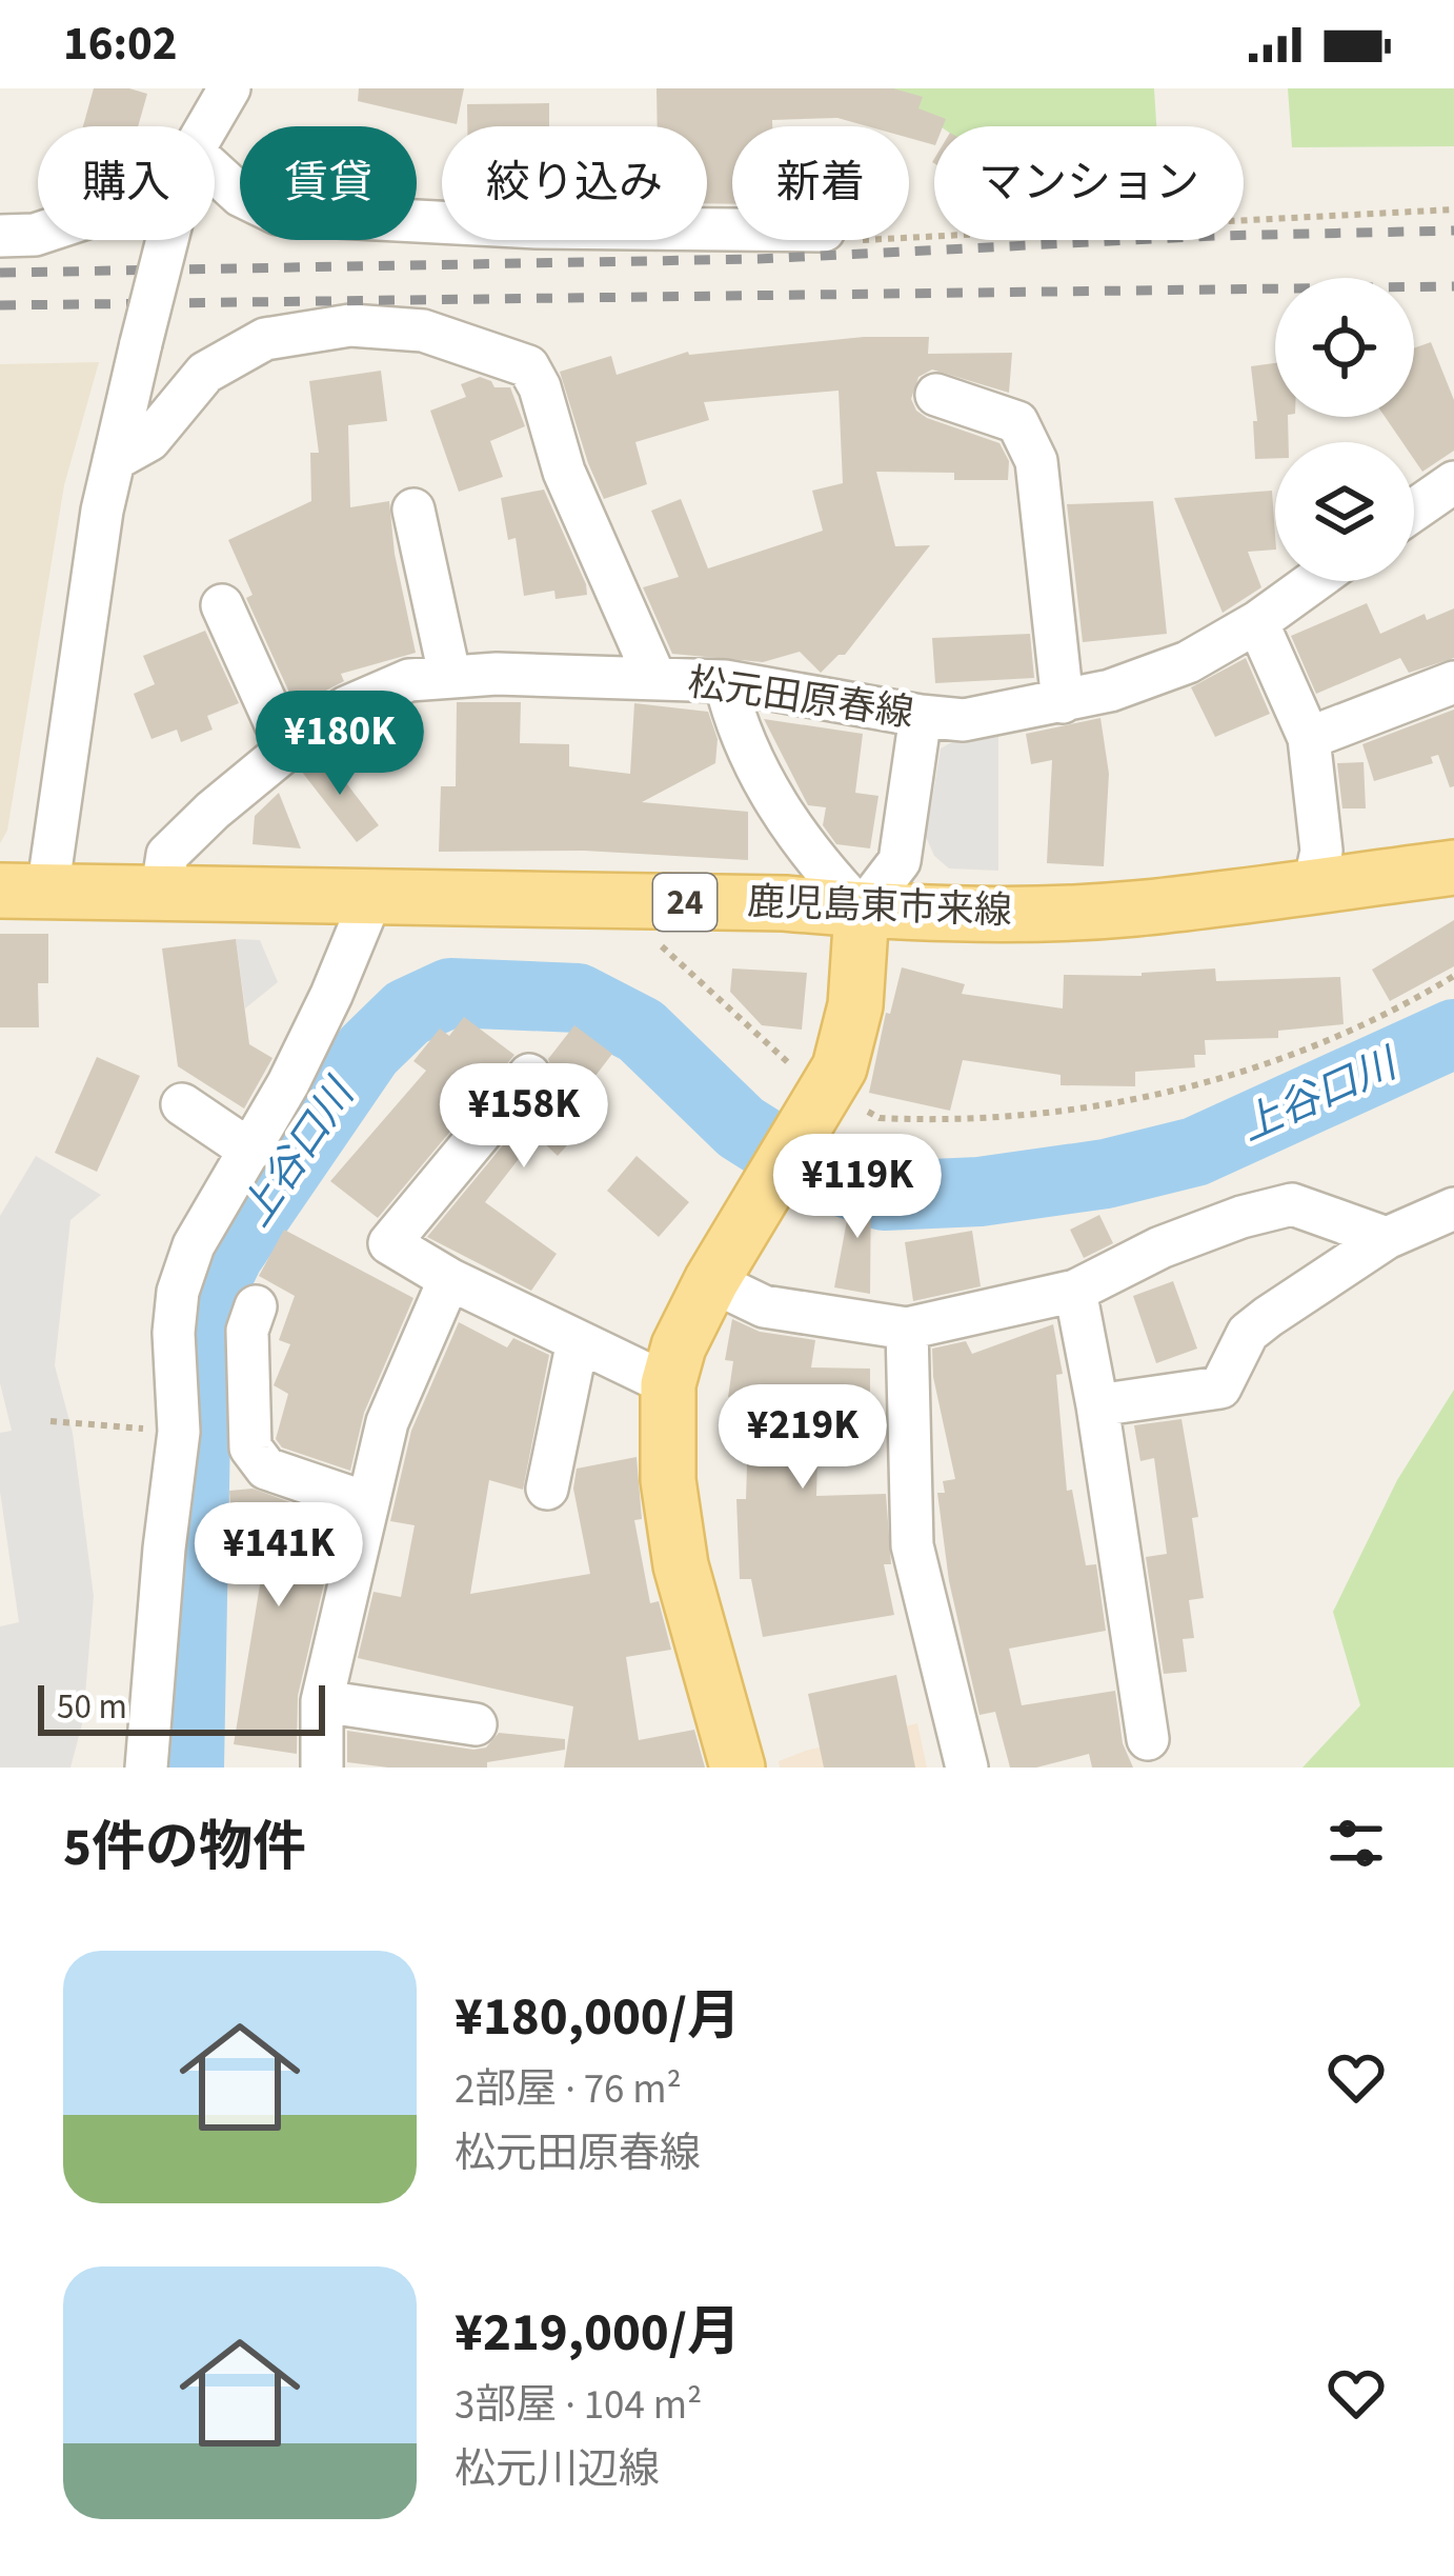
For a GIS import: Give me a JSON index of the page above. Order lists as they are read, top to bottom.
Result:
{
  "streets": {
    "main road": ["24", "鹿児島東市来線"],
    "street": ["松元田原春線"]
  },
  "crossings": [
    ["松元田原春線", "鹿児島東市来線"]
  ],
  "water": ["上谷口川"],
  "scale_bar": "50 m",
  "page": {
    "status": "16:02",
    "chip": [
      "購入",
      "賃貸",
      "絞り込み",
      "新着",
      "マンション"
    ],
    "price": [
      "¥180K",
      "¥158K",
      "¥119K",
      "¥219K",
      "¥141K"
    ],
    "scale": "50 m",
    "heading": "5件の物件",
    "list": [
      {
        "name": "¥180,000/月",
        "note": "2部屋 · 76 m² · 松元田原春線"
      },
      {
        "name": "¥219,000/月",
        "note": "3部屋 · 104 m² · 松元川辺線"
      }
    ]
  }
}
